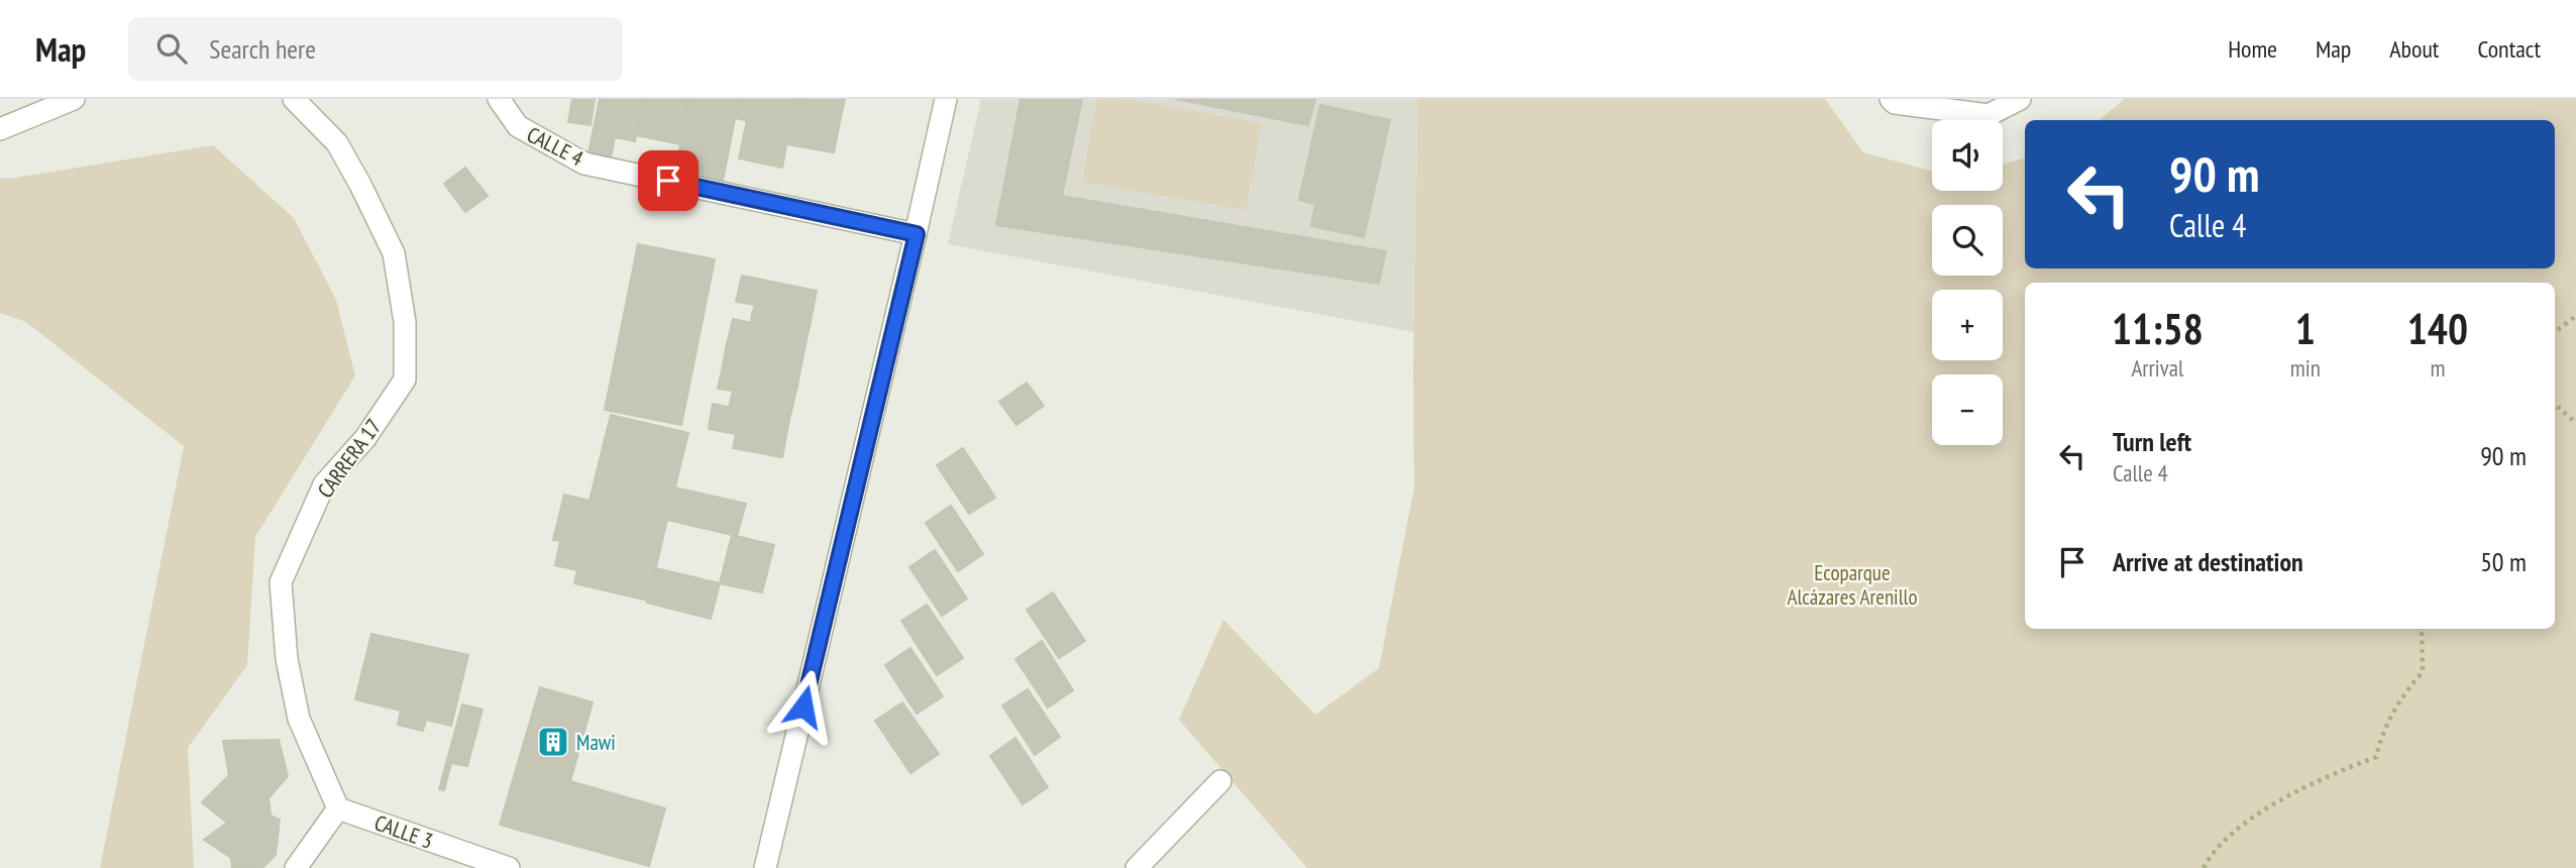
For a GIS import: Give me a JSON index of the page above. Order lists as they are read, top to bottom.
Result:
{
  "streets": {
    "street": ["CALLE 4", "CARRERA 17", "CALLE 3"]
  },
  "crossings": [
    ["CARRERA 17", "CALLE 3"]
  ],
  "parks": ["Ecoparque Alcázares Arenillo"],
  "places": {
    "building": ["Mawi"]
  },
  "page": {
    "header": "Map",
    "search": "Search here",
    "nav": [
      "Home",
      "Map",
      "About",
      "Contact"
    ],
    "map_buttons": ["+", "−"],
    "turn": ["90 m", "Calle 4"],
    "eta": [
      "11:58",
      "Arrival",
      "1",
      "min",
      "140",
      "m"
    ],
    "list": [
      {
        "name": "Turn left",
        "note": "Calle 4",
        "value": "90 m"
      },
      {
        "name": "Arrive at destination",
        "value": "50 m"
      }
    ]
  }
}
